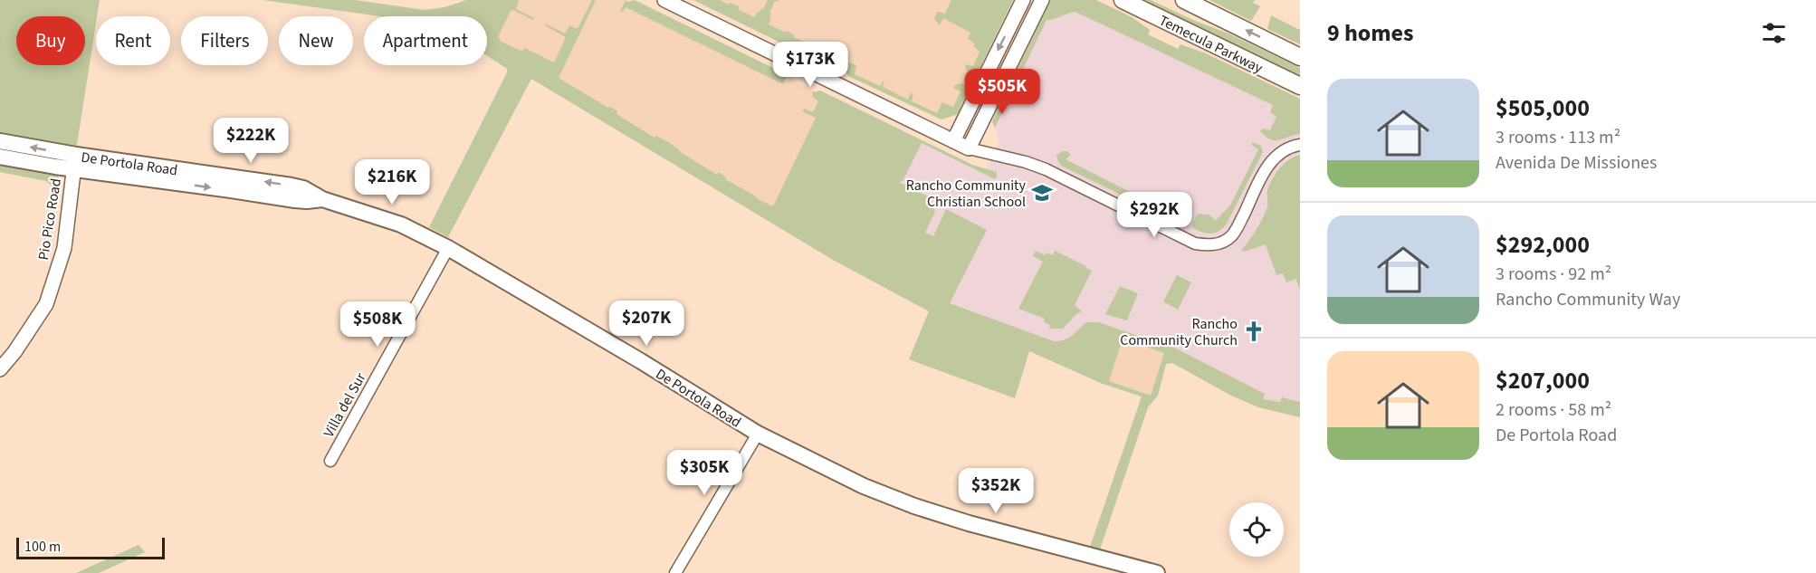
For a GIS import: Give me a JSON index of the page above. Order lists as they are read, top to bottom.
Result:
{
  "streets": {
    "main road": ["Temecula Parkway", "De Portola Road"],
    "street": ["Pio Pico Road", "Villa del Sur"]
  },
  "crossings": [
    ["De Portola Road", "Pio Pico Road"],
    ["De Portola Road", "Villa del Sur"]
  ],
  "places": {
    "school or university": ["Rancho Community Christian School"],
    "church": ["Rancho Community Church"]
  },
  "scale_bar": "100 m",
  "page": {
    "heading": "9 homes",
    "chip": [
      "Buy",
      "Rent",
      "Filters",
      "New",
      "Apartment"
    ],
    "price": [
      "$173K",
      "$505K",
      "$222K",
      "$216K",
      "$292K",
      "$207K",
      "$508K",
      "$305K",
      "$352K"
    ],
    "list": [
      {
        "name": "$505,000",
        "note": "3 rooms · 113 m² · Avenida De Missiones"
      },
      {
        "name": "$292,000",
        "note": "3 rooms · 92 m² · Rancho Community Way"
      },
      {
        "name": "$207,000",
        "note": "2 rooms · 58 m² · De Portola Road"
      }
    ],
    "scale": "100 m"
  }
}
